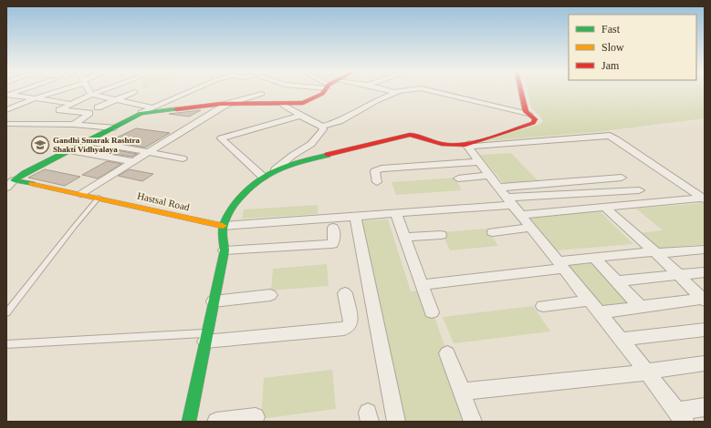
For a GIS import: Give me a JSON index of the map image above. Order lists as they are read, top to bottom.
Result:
{
  "streets": {
    "street": ["Hastsal Road"]
  },
  "places": {
    "school or university": ["Gandhi Smarak Rashtra Shakti Vidhyalaya"]
  },
  "legend": ["Fast", "Slow", "Jam"]
}
